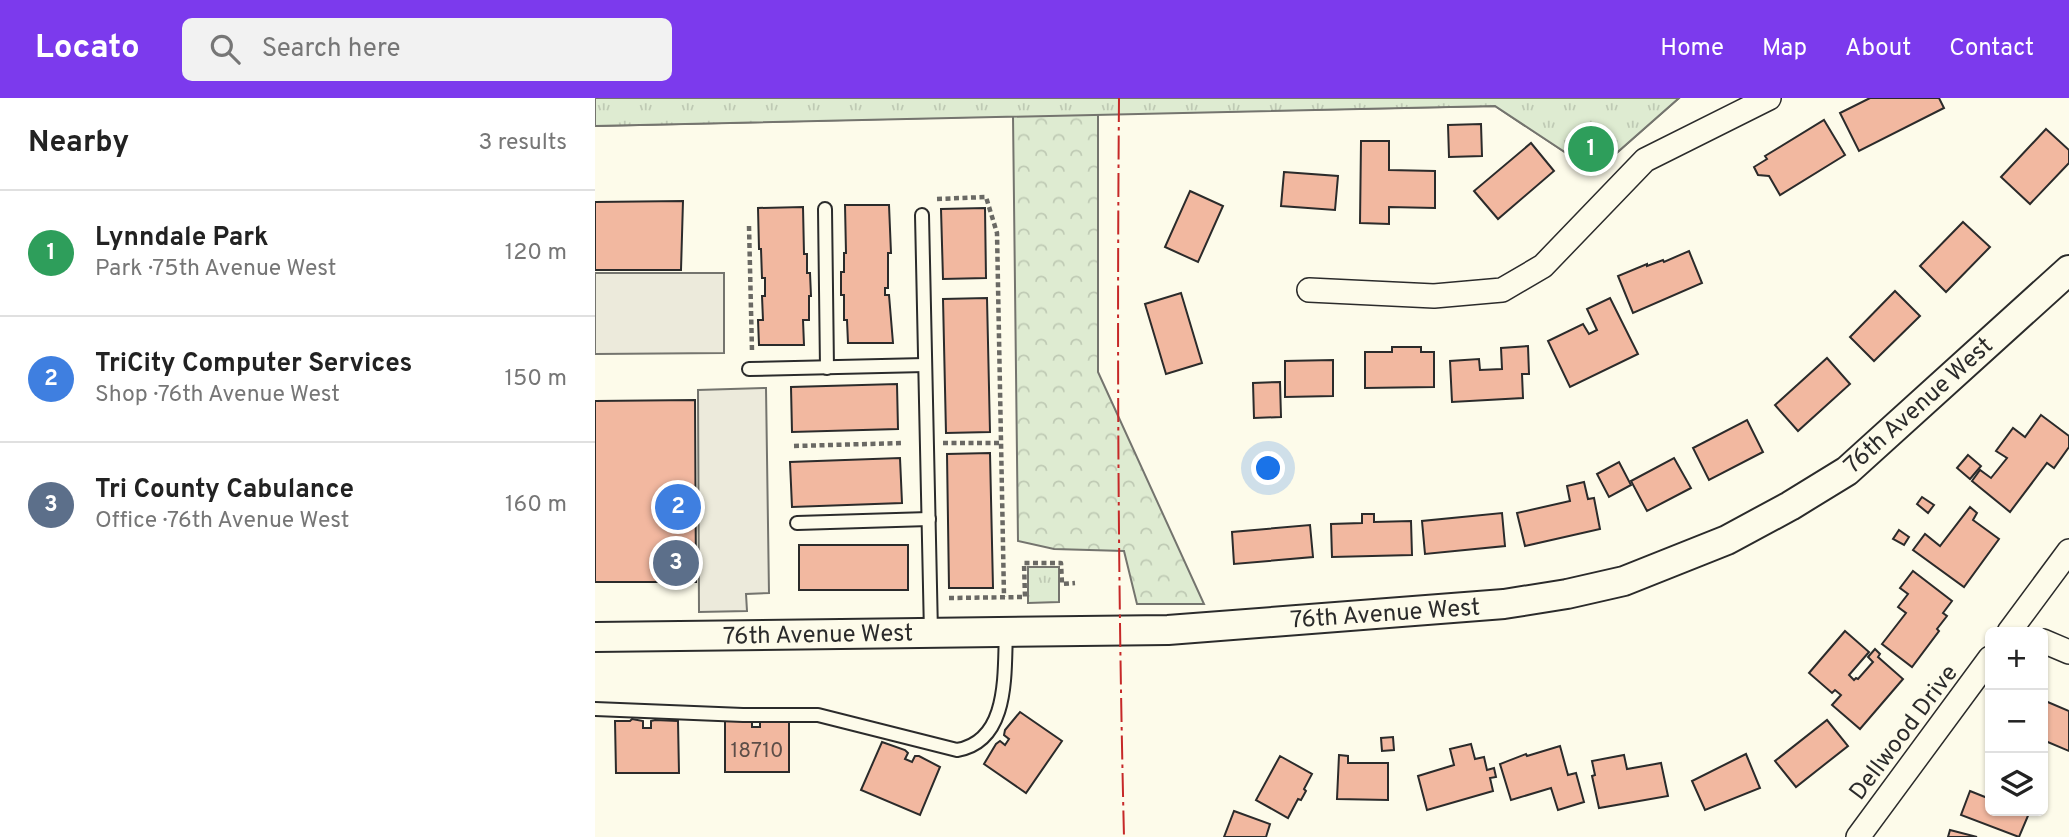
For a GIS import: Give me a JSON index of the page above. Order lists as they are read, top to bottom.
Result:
{
  "streets": {
    "street": ["76th Avenue West", "Dellwood Drive"]
  },
  "house_numbers": ["18710"],
  "page": {
    "header": "Locato",
    "search": "Search here",
    "nav": [
      "Home",
      "Map",
      "About",
      "Contact"
    ],
    "heading": ["Nearby", "3 results"],
    "pins": ["1", "2", "3"],
    "list": [
      {
        "mark": "1",
        "name": "Lynndale Park",
        "note": "Park · 75th Avenue West",
        "value": "120 m"
      },
      {
        "mark": "2",
        "name": "TriCity Computer Services",
        "note": "Shop · 76th Avenue West",
        "value": "150 m"
      },
      {
        "mark": "3",
        "name": "Tri County Cabulance",
        "note": "Office · 76th Avenue West",
        "value": "160 m"
      }
    ],
    "map_buttons": ["+", "−"]
  }
}
